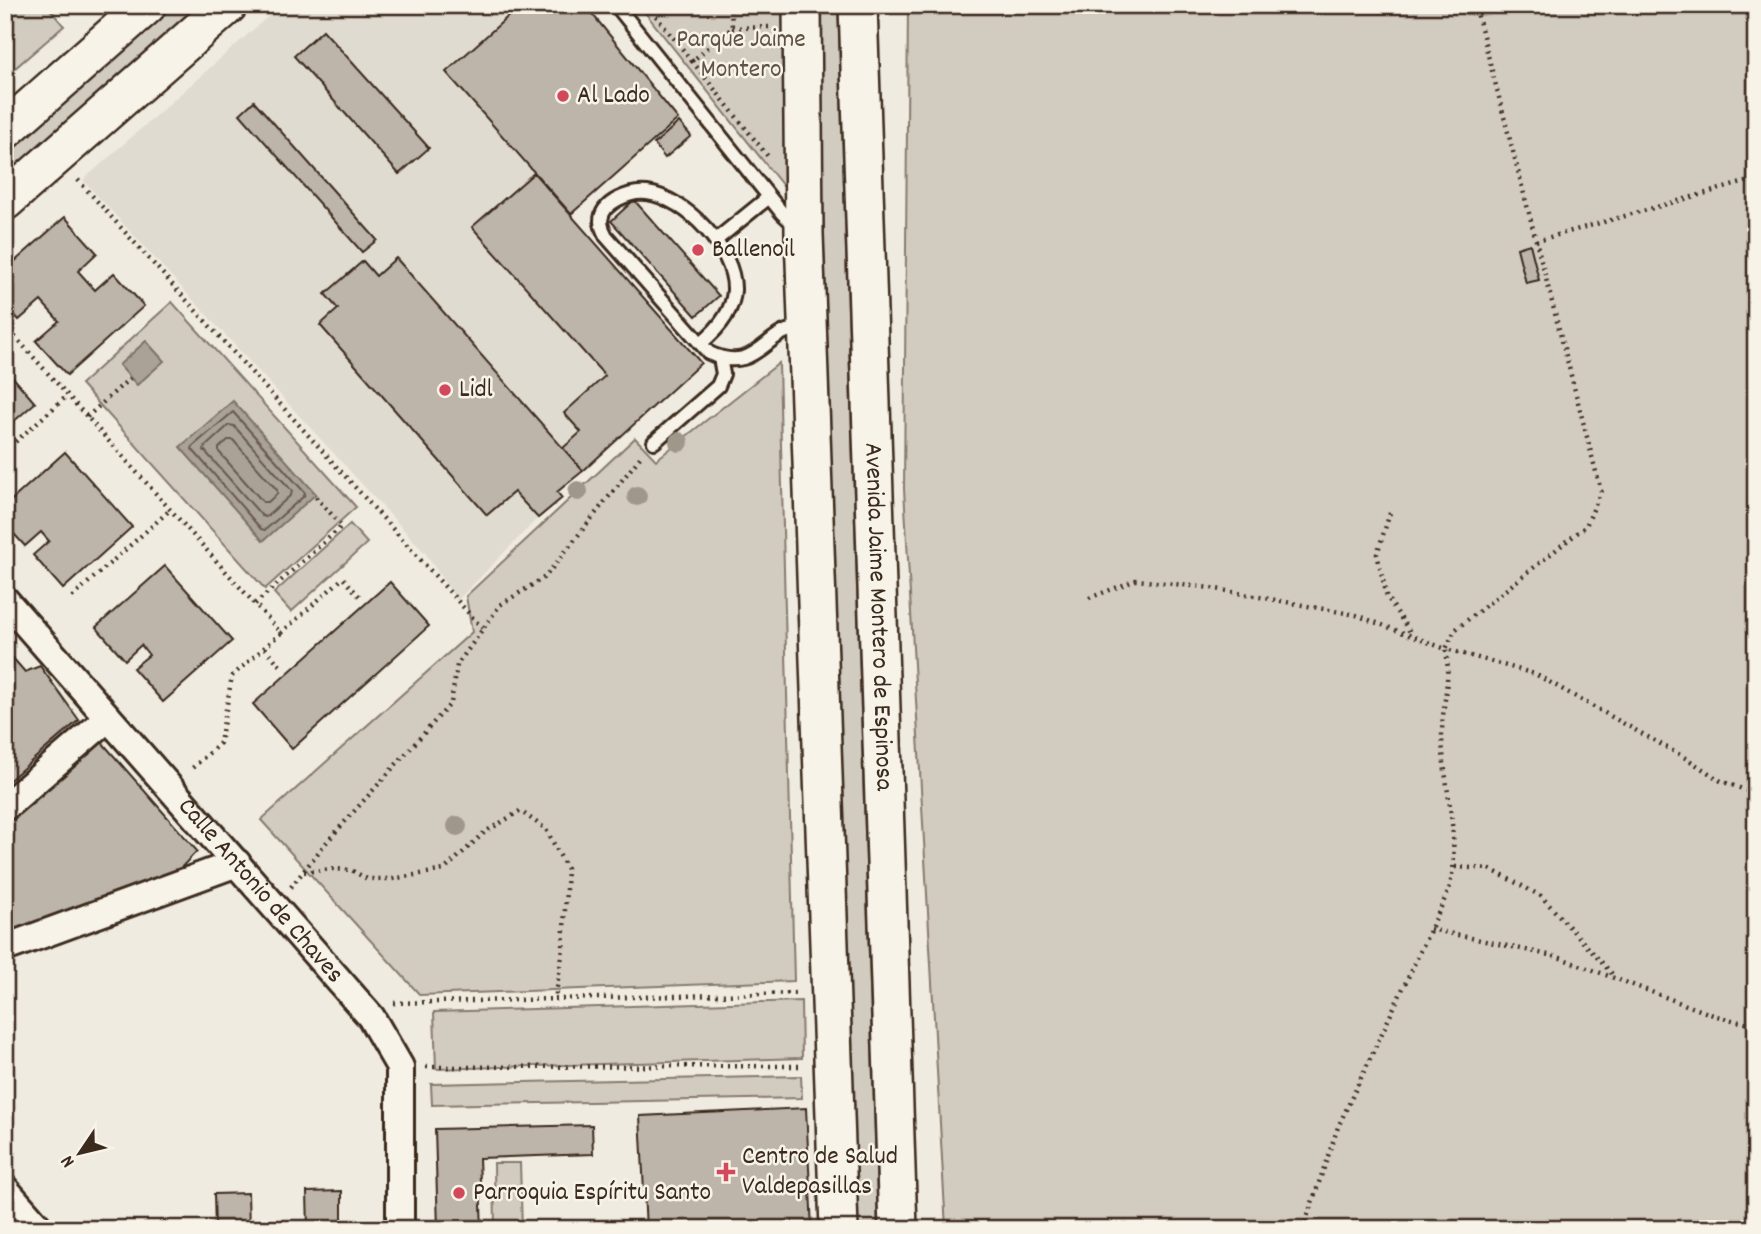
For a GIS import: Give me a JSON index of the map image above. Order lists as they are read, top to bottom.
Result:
{
  "streets": {
    "main road": ["Avenida Jaime Montero de Espinosa"],
    "street": ["Calle Antonio de Chaves"]
  },
  "parks": ["Parque Jaime Montero"],
  "places": {
    "other": [
      "Al Lado",
      "Ballenoil",
      "Lidl",
      "Parroquia Espíritu Santo"
    ],
    "health": ["Centro de Salud Valdepasillas"]
  },
  "north": "bottom left"
}
